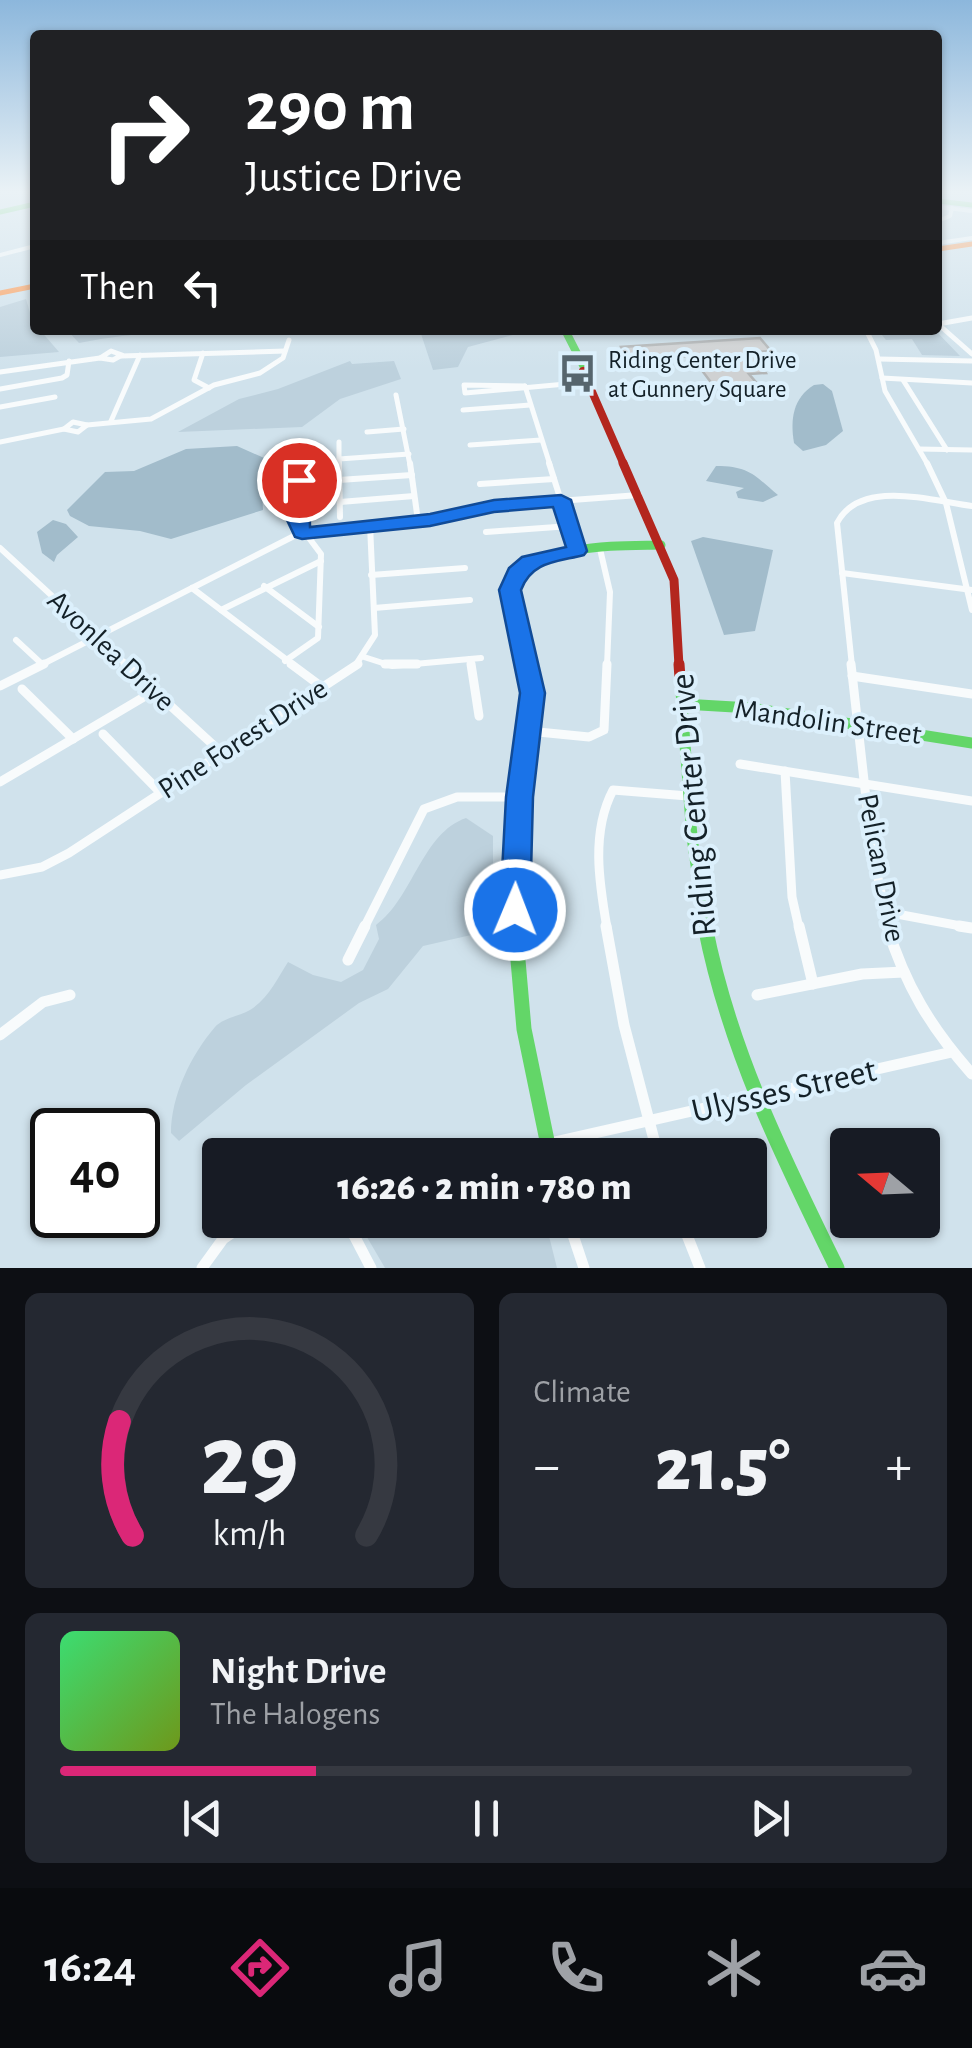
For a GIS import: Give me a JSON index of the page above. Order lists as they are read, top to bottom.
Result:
{
  "streets": {
    "main road": ["Mandolin Street", "Riding Center Drive"],
    "street": [
      "Avonlea Drive",
      "Pine Forest Drive",
      "Pelican Drive",
      "Ulysses Street"
    ]
  },
  "crossings": [
    ["Avonlea Drive", "Pine Forest Drive"],
    ["Mandolin Street", "Riding Center Drive"],
    ["Mandolin Street", "Pelican Drive"],
    ["Riding Center Drive", "Ulysses Street"],
    ["Pelican Drive", "Ulysses Street"]
  ],
  "places": {
    "bus stop": ["Riding Center Drive at Gunnery Square"]
  },
  "north": "left",
  "page": {
    "turn": ["290 m", "Justice Drive"],
    "then": "Then",
    "limit": "40",
    "trip": "16:26 · 2 min · 780 m",
    "tile": "Climate",
    "heat": ["−", "21.5°", "+"],
    "song": ["Night Drive", "The Halogens"],
    "tabs": "16:24",
    "gauge": ["29", "km/h"]
  }
}
